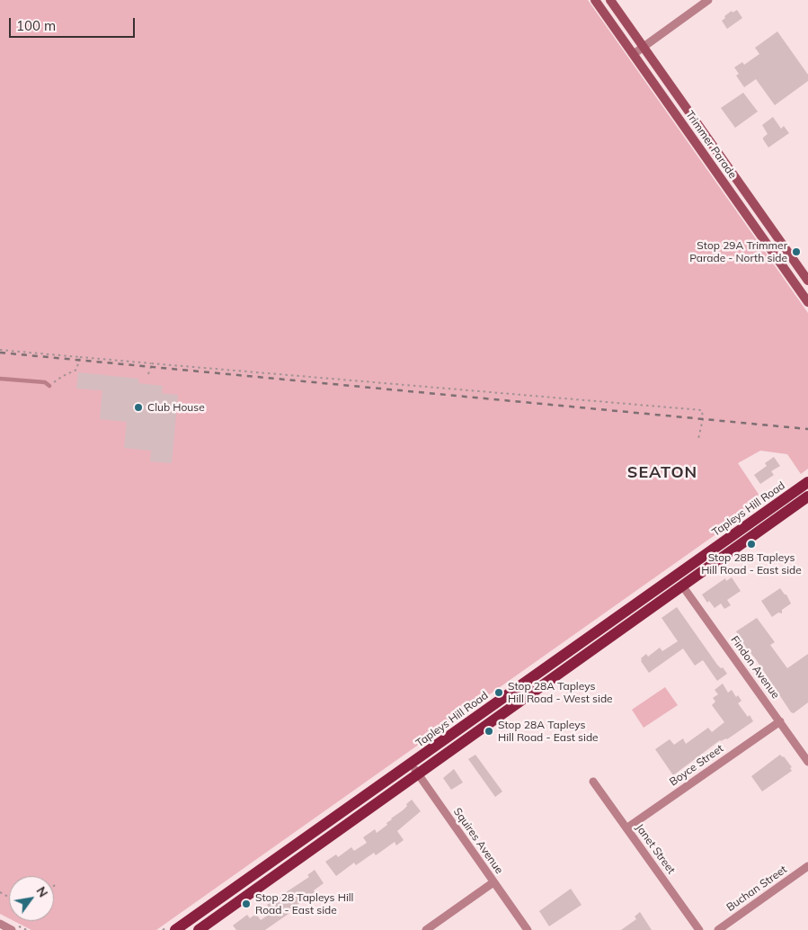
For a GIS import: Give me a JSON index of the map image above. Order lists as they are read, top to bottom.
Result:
{
  "streets": {
    "main road": ["Trimmer Parade", "Tapleys Hill Road"],
    "street": [
      "Findon Avenue",
      "Boyce Street",
      "Squires Avenue",
      "Janet Street",
      "Buchan Street"
    ]
  },
  "crossings": [
    ["Tapleys Hill Road", "Findon Avenue"],
    ["Tapleys Hill Road", "Squires Avenue"],
    ["Findon Avenue", "Boyce Street"],
    ["Boyce Street", "Janet Street"]
  ],
  "districts": ["SEATON"],
  "places": [
    "Stop 29A Trimmer Parade - North side",
    "Club House",
    "Stop 28B Tapleys Hill Road - East side",
    "Stop 28A Tapleys Hill Road - West side",
    "Stop 28A Tapleys Hill Road - East side",
    "Stop 28 Tapleys Hill Road - East side"
  ],
  "scale_bar": "100 m",
  "north": "top right"
}
